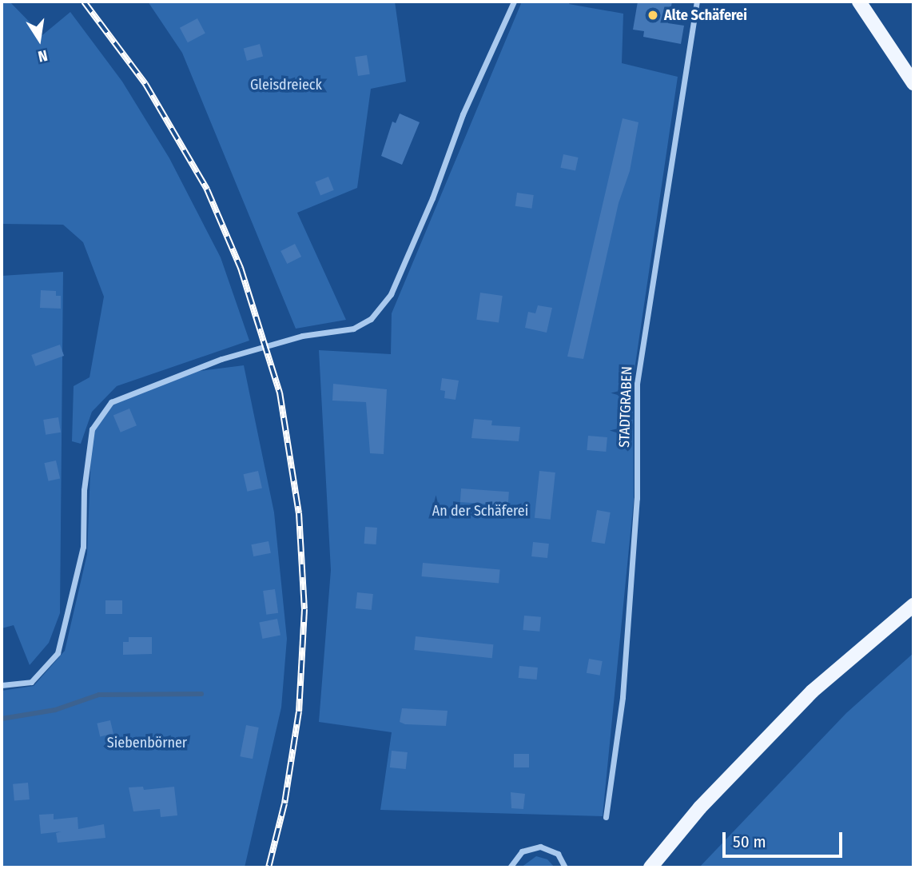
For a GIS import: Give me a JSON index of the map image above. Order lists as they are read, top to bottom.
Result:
{
  "streets": {
    "street": ["STADTGRABEN"]
  },
  "parks": ["Gleisdreieck", "An der Schäferei", "Siebenbörner"],
  "places": ["Alte Schäferei"],
  "scale_bar": "50 m",
  "north": "bottom"
}
